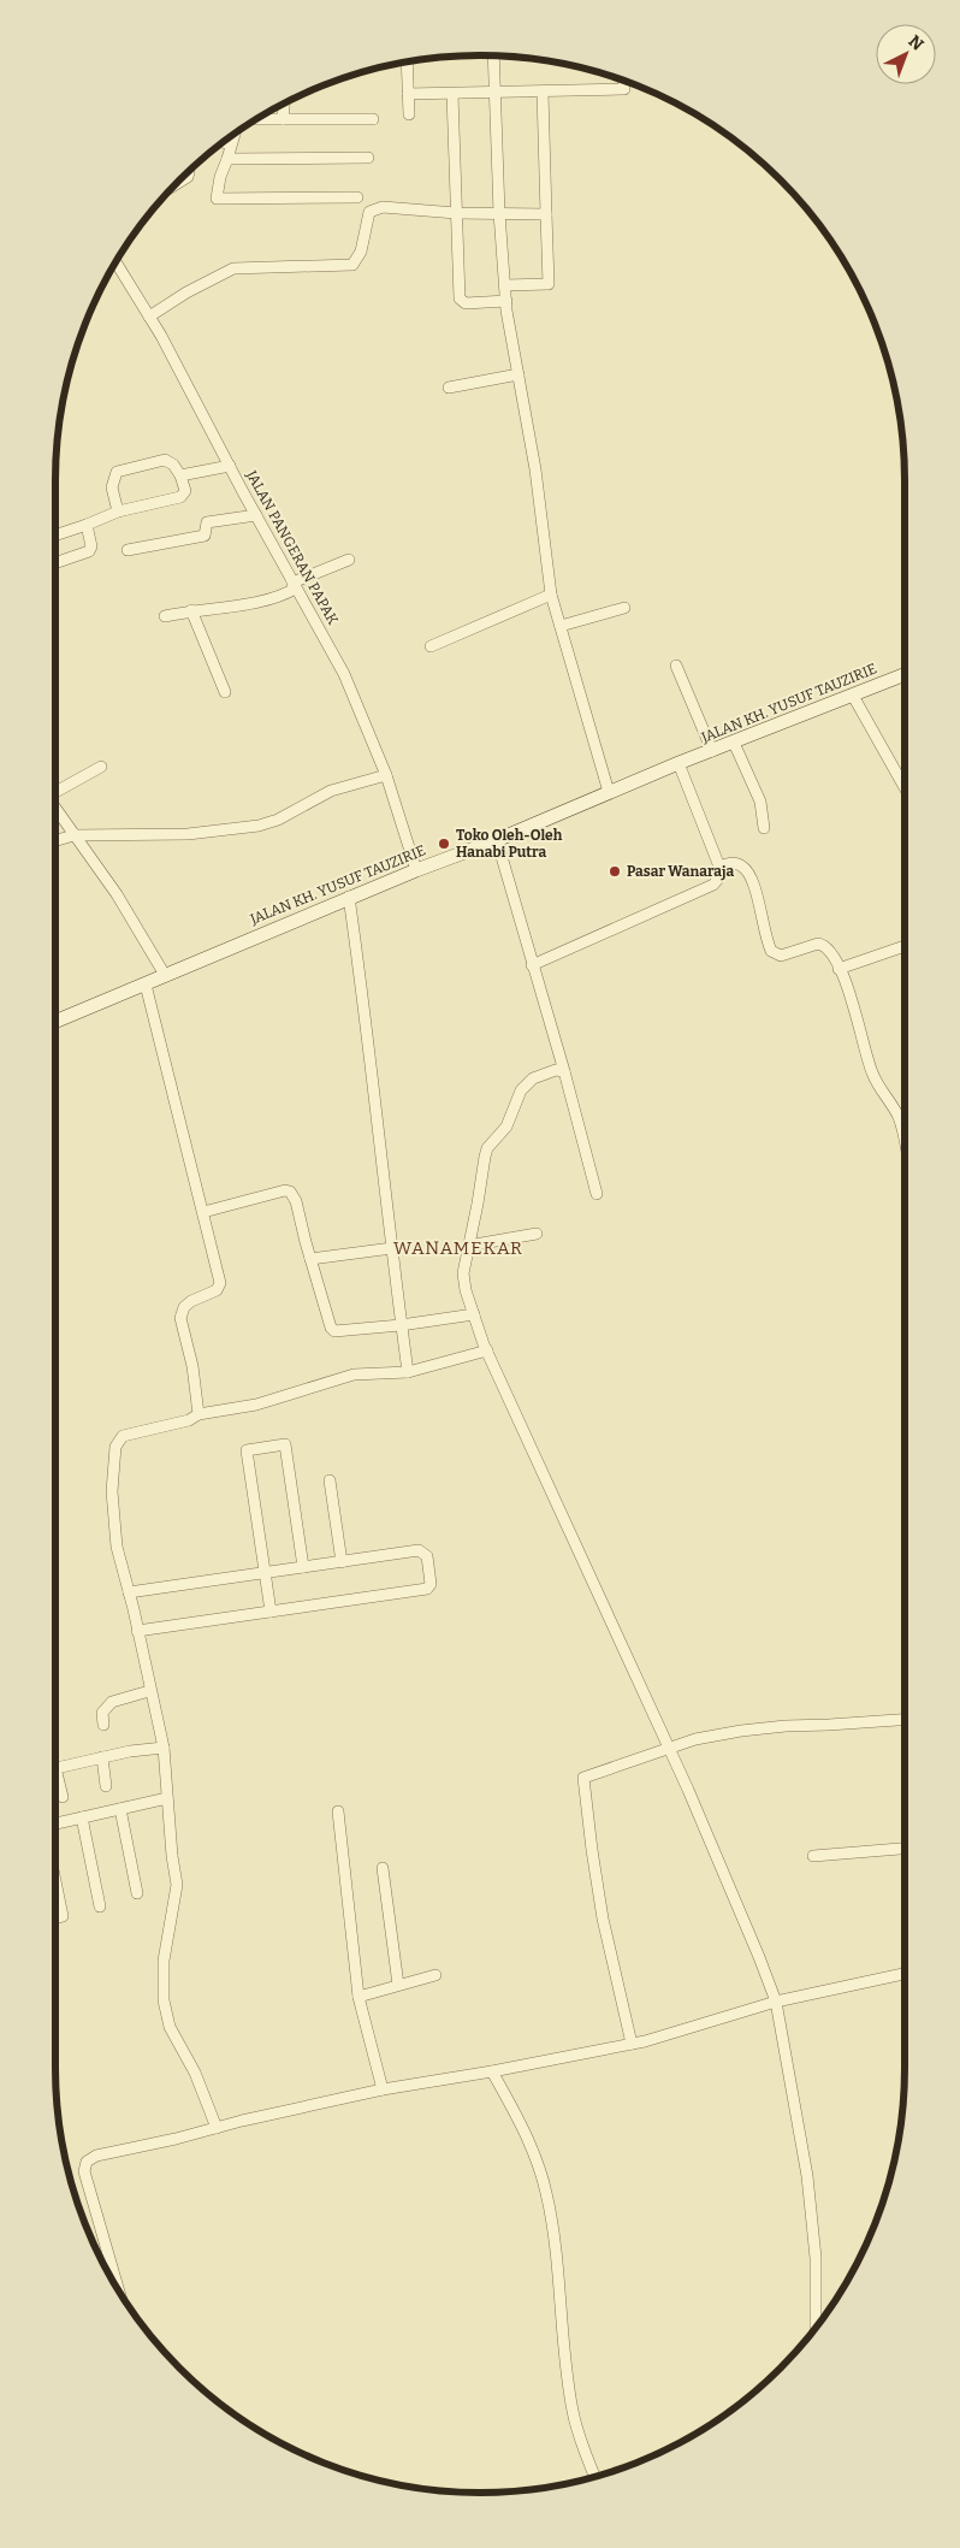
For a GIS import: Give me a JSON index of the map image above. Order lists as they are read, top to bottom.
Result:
{
  "streets": {
    "main road": ["JALAN KH. YUSUF TAUZIRIE"],
    "street": ["JALAN PANGERAN PAPAK"]
  },
  "crossings": [
    ["JALAN PANGERAN PAPAK", "JALAN KH. YUSUF TAUZIRIE"]
  ],
  "districts": ["WANAMEKAR"],
  "places": ["Toko Oleh-Oleh Hanabi Putra", "Pasar Wanaraja"],
  "north": "top right"
}
